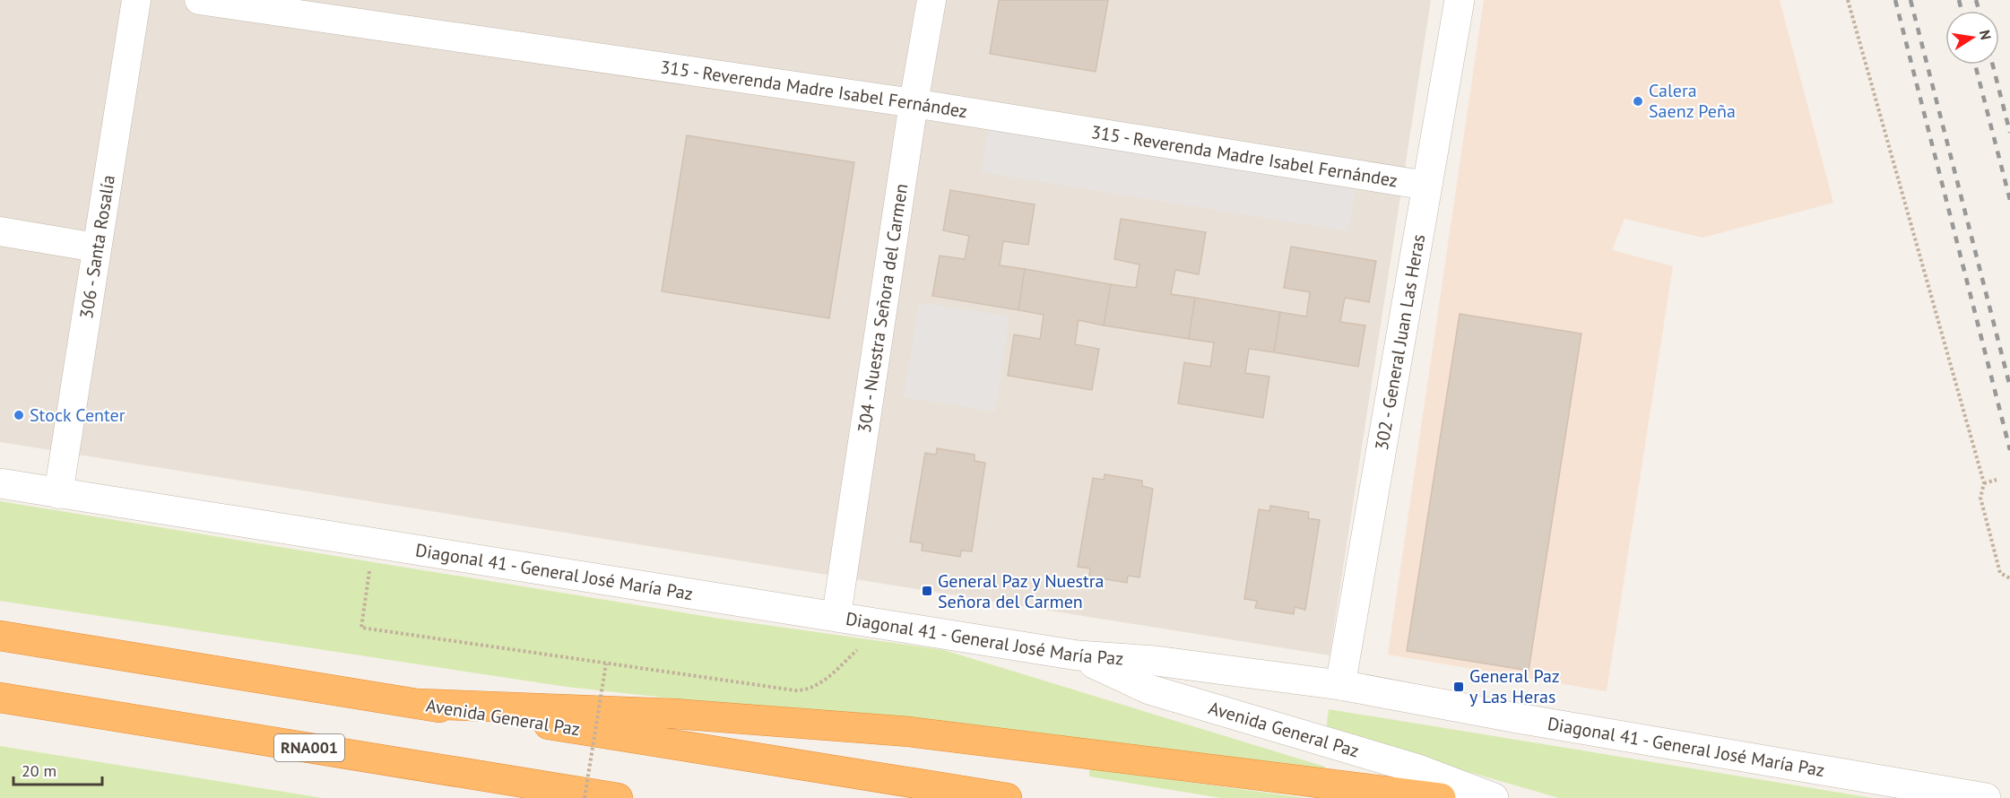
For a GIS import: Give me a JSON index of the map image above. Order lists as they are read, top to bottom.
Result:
{
  "streets": {
    "highway": ["Avenida General Paz", "RNA001"],
    "street": [
      "315 - Reverenda Madre Isabel Fernández",
      "306 - Santa Rosalía",
      "304 - Nuestra Señora del Carmen",
      "302 - General Juan Las Heras",
      "Diagonal 41 - General José María Paz"
    ]
  },
  "crossings": [
    ["315 - Reverenda Madre Isabel Fernández", "304 - Nuestra Señora del Carmen"],
    ["315 - Reverenda Madre Isabel Fernández", "302 - General Juan Las Heras"],
    ["306 - Santa Rosalía", "Diagonal 41 - General José María Paz"],
    ["304 - Nuestra Señora del Carmen", "Diagonal 41 - General José María Paz"],
    ["302 - General Juan Las Heras", "Diagonal 41 - General José María Paz"],
    ["Diagonal 41 - General José María Paz", "Avenida General Paz"]
  ],
  "places": {
    "other": ["Calera Saenz Peña", "Stock Center"],
    "transit": ["General Paz y Nuestra Señora del Carmen", "General Paz y Las Heras"]
  },
  "scale_bar": "20 m",
  "north": "right"
}
